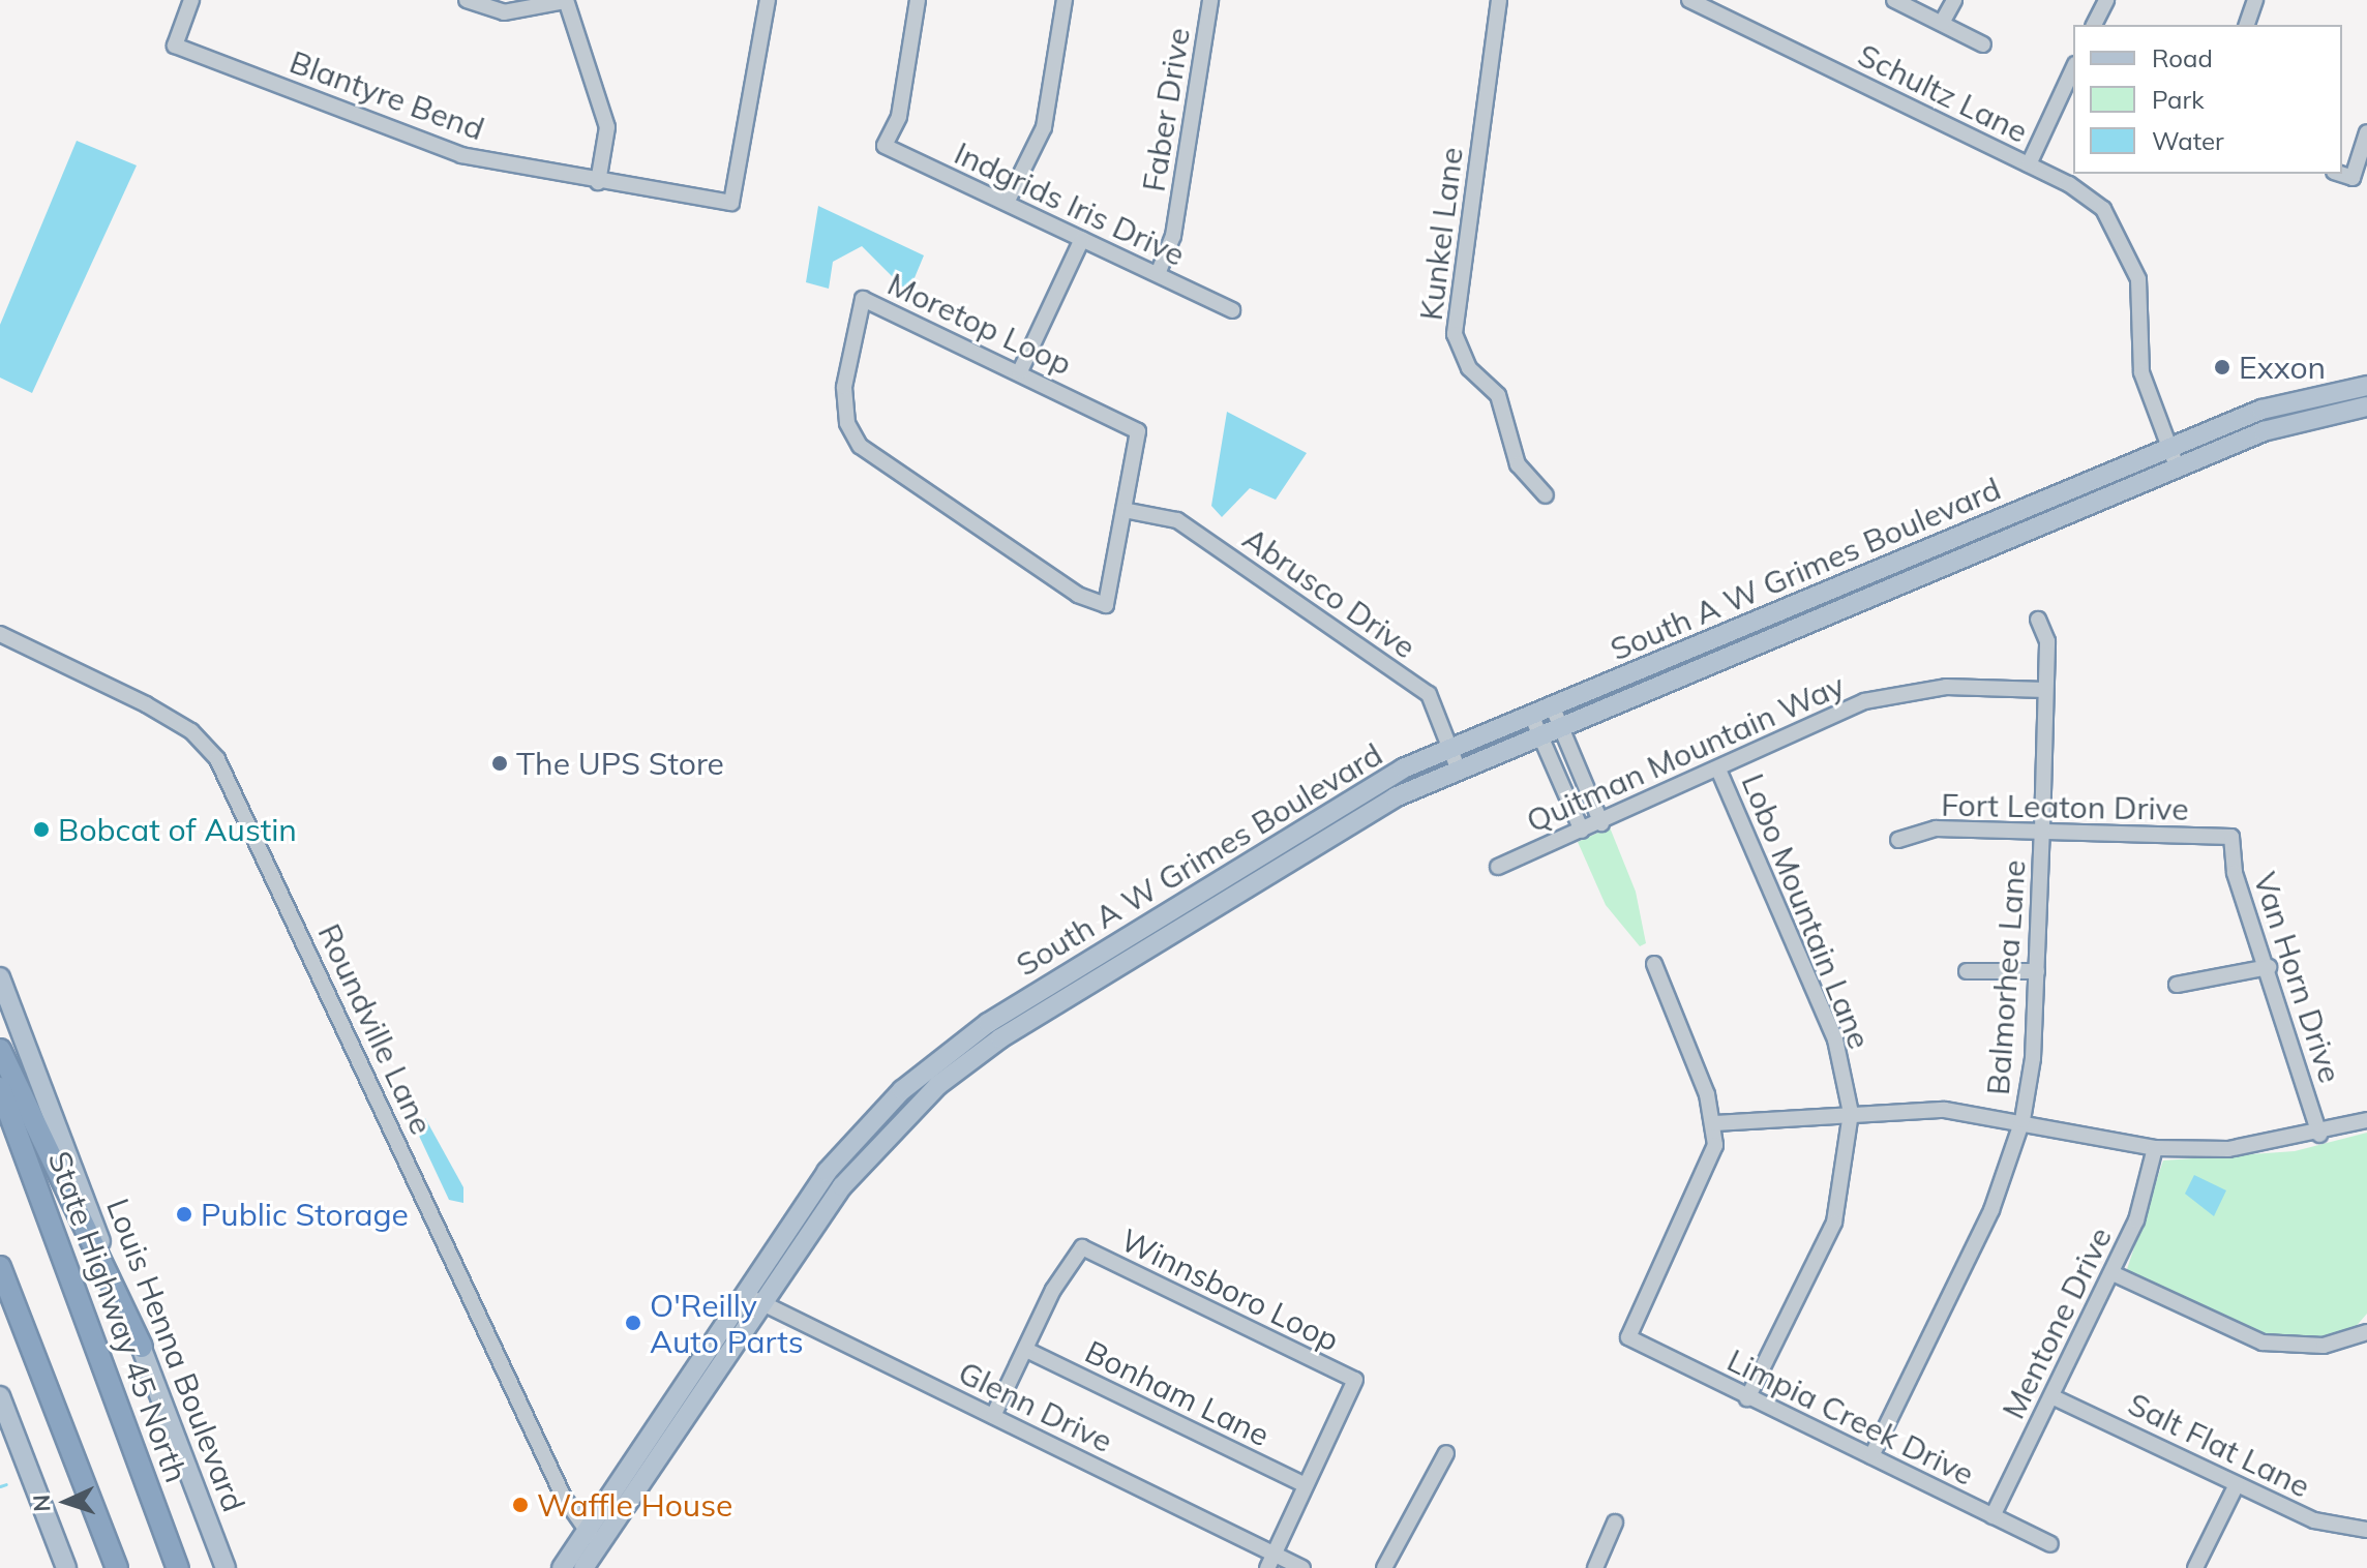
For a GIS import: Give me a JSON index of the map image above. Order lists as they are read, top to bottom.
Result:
{
  "streets": {
    "highway": ["State Highway 45 North"],
    "main road": ["South A W Grimes Boulevard", "Louis Henna Boulevard"],
    "street": [
      "Schultz Lane",
      "Blantyre Bend",
      "Faber Drive",
      "Indgrids Iris Drive",
      "Kunkel Lane",
      "Moretop Loop",
      "Abrusco Drive",
      "Quitman Mountain Way",
      "Fort Leaton Drive",
      "Lobo Mountain Lane",
      "Balmorhea Lane",
      "Van Horn Drive",
      "Roundville Lane",
      "Winnsboro Loop",
      "Mentone Drive",
      "Bonham Lane",
      "Glenn Drive",
      "Limpia Creek Drive",
      "Salt Flat Lane"
    ]
  },
  "crossings": [
    ["Schultz Lane", "South A W Grimes Boulevard"],
    ["Faber Drive", "Indgrids Iris Drive"],
    ["Moretop Loop", "Abrusco Drive"],
    ["South A W Grimes Boulevard", "Abrusco Drive"],
    ["South A W Grimes Boulevard", "Roundville Lane"],
    ["South A W Grimes Boulevard", "Glenn Drive"],
    ["Quitman Mountain Way", "Lobo Mountain Lane"],
    ["Quitman Mountain Way", "Balmorhea Lane"],
    ["Fort Leaton Drive", "Balmorhea Lane"],
    ["Fort Leaton Drive", "Van Horn Drive"],
    ["Lobo Mountain Lane", "Limpia Creek Drive"],
    ["Balmorhea Lane", "Limpia Creek Drive"],
    ["Winnsboro Loop", "Bonham Lane"],
    ["Winnsboro Loop", "Glenn Drive"],
    ["Mentone Drive", "Limpia Creek Drive"],
    ["Mentone Drive", "Salt Flat Lane"]
  ],
  "places": [
    "Exxon",
    "The UPS Store",
    "Bobcat of Austin",
    "Public Storage",
    "O'Reilly Auto Parts",
    "Waffle House"
  ],
  "legend": ["Road", "Park", "Water"],
  "north": "left"
}
